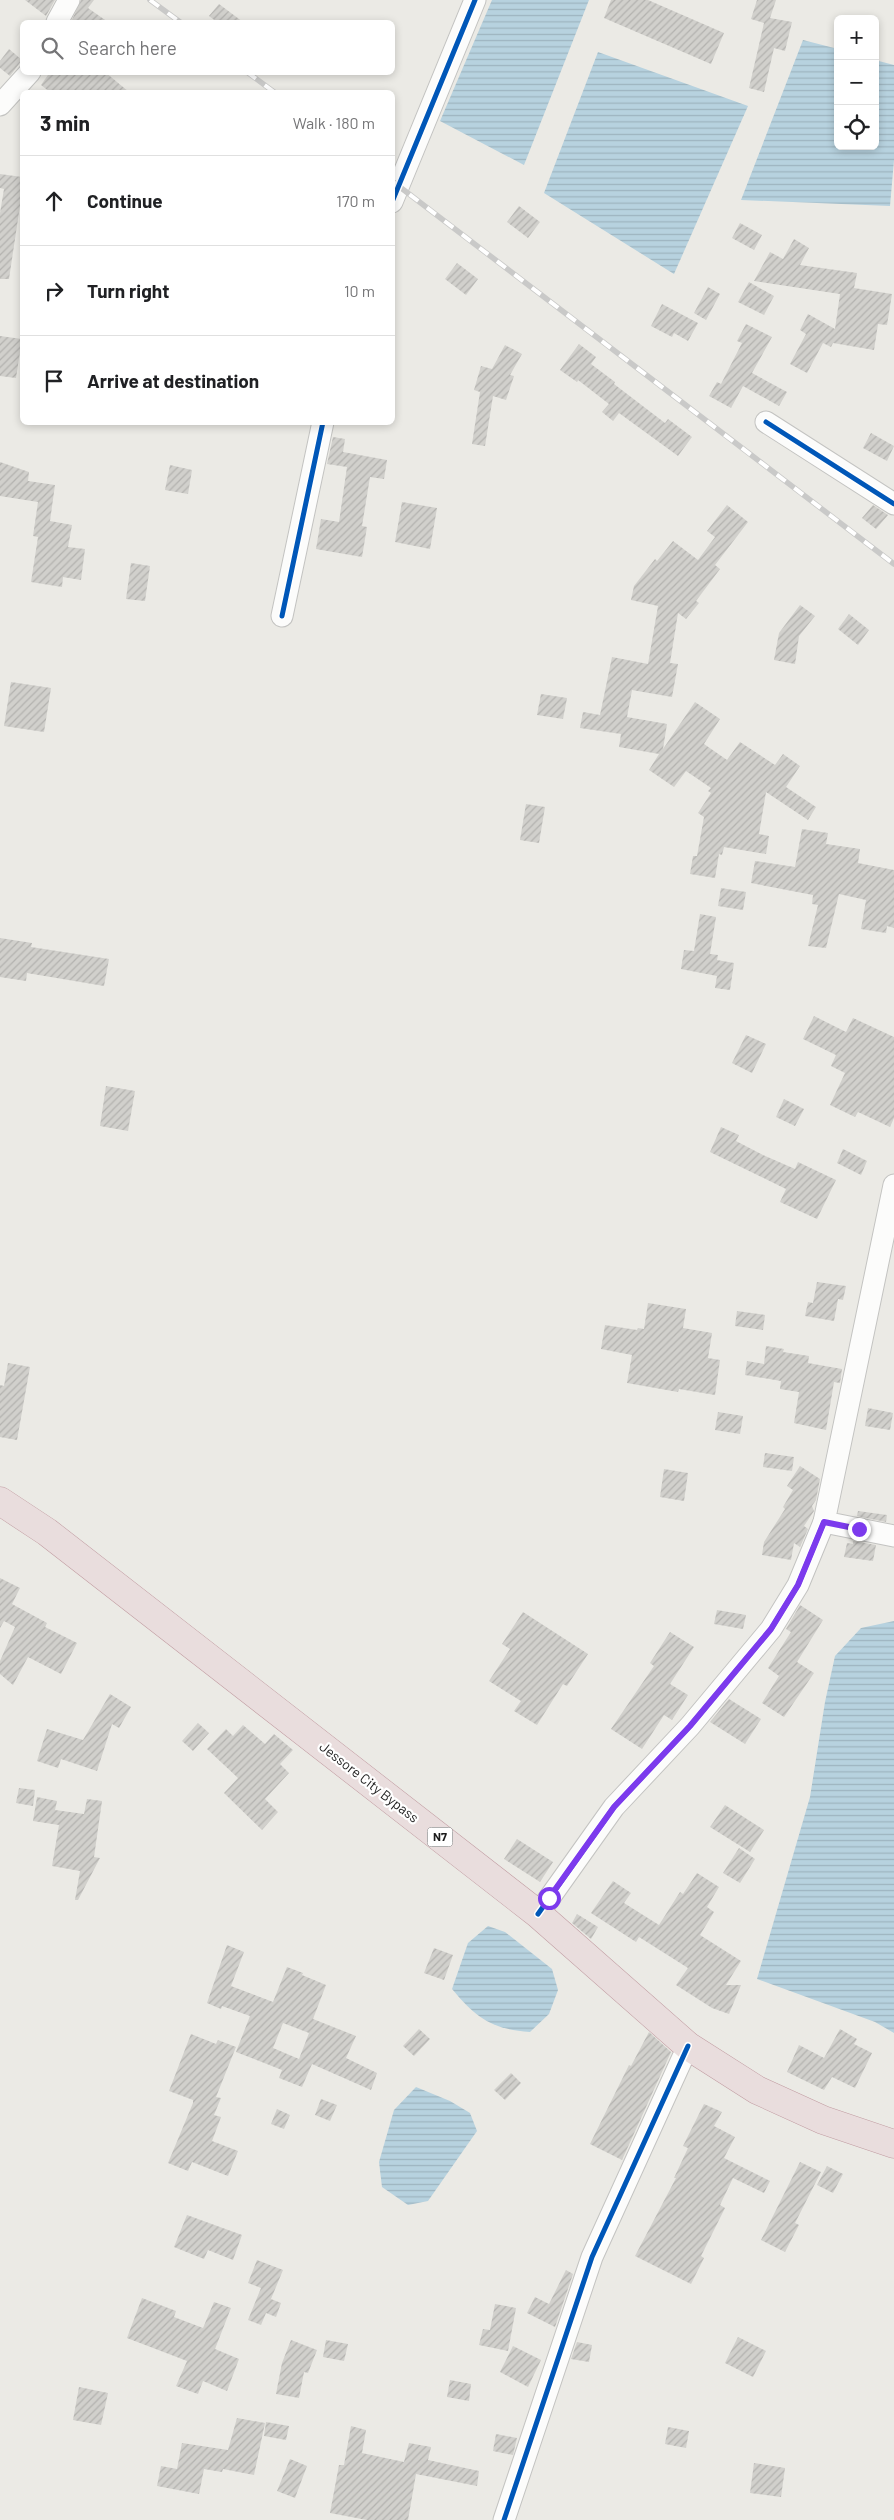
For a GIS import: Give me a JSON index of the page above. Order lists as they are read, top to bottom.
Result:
{
  "streets": {
    "highway": ["Jessore City Bypass", "N7"]
  },
  "page": {
    "map_buttons": ["+", "−"],
    "search": "Search here",
    "heading": ["3 min", "Walk · 180 m"],
    "list": [
      ["Continue", "170 m"],
      ["Turn right", "10 m"],
      "Arrive at destination"
    ]
  }
}
